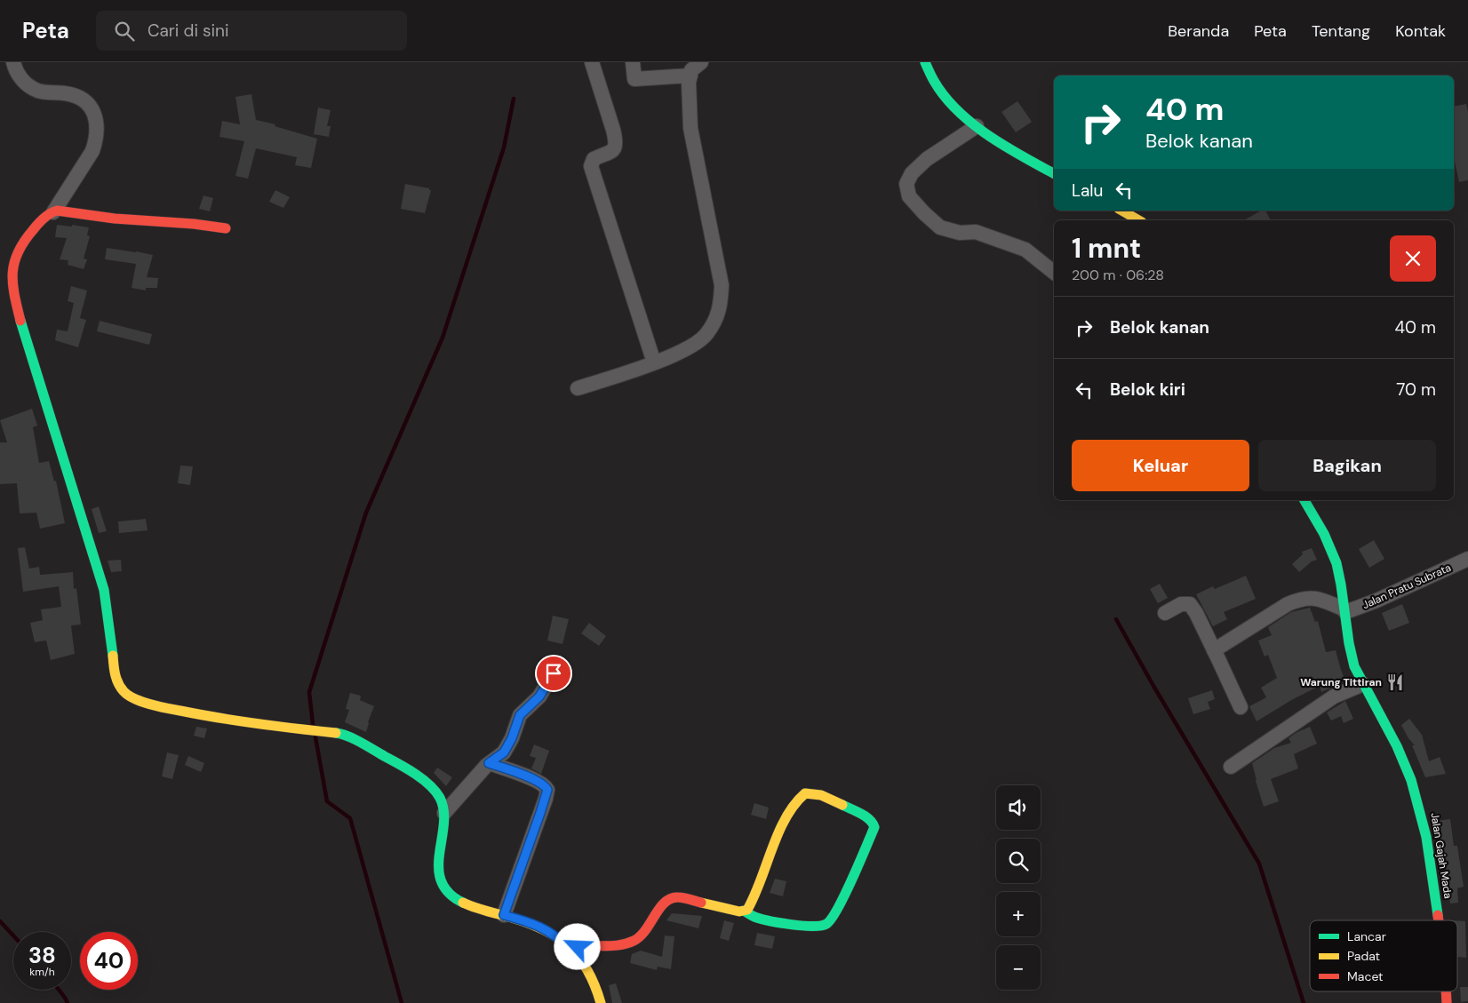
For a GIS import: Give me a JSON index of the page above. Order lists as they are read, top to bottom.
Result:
{
  "streets": {
    "main road": ["Jalan Gajah Mada"],
    "street": ["Jalan Pratu Subrata"]
  },
  "crossings": [
    ["Jalan Pratu Subrata", "Jalan Gajah Mada"]
  ],
  "places": {
    "restaurant": ["Warung Tittiran"]
  },
  "legend": ["Lancar", "Padat", "Macet"],
  "page": {
    "header": "Peta",
    "search": "Cari di sini",
    "nav": [
      "Beranda",
      "Peta",
      "Tentang",
      "Kontak"
    ],
    "turn": ["40 m", "Belok kanan"],
    "then": "Lalu",
    "heading": ["1 mnt", "200 m · 06:28"],
    "list": [
      {
        "name": "Belok kanan",
        "value": "40 m"
      },
      {
        "name": "Belok kiri",
        "value": "70 m"
      }
    ],
    "buttons": ["Keluar", "Bagikan"],
    "map_buttons": ["+", "−"],
    "speed": "38 km/h",
    "limit": "40"
  }
}
